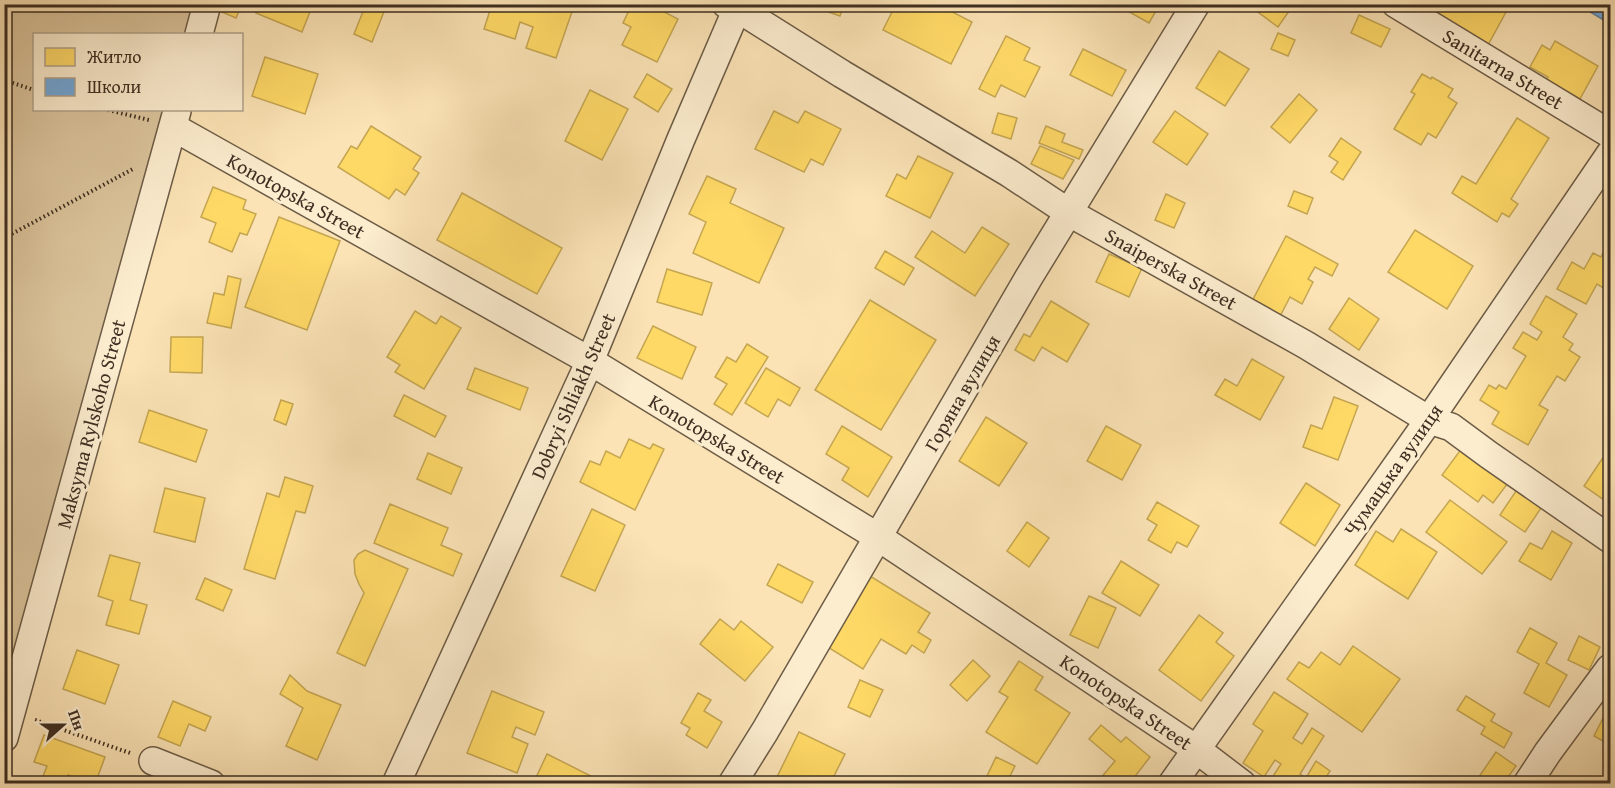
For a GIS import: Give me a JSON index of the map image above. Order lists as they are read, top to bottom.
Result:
{
  "streets": {
    "street": [
      "Sanitarna Street",
      "Konotopska Street",
      "Snaiperska Street",
      "Горяна вулиця",
      "Dobryi Shliakh Street",
      "Maksyma Rylskoho Street",
      "Чумацька вулиця"
    ]
  },
  "crossings": [
    ["Konotopska Street", "Горяна вулиця"],
    ["Konotopska Street", "Dobryi Shliakh Street"],
    ["Konotopska Street", "Maksyma Rylskoho Street"],
    ["Konotopska Street", "Чумацька вулиця"],
    ["Snaiperska Street", "Горяна вулиця"],
    ["Snaiperska Street", "Dobryi Shliakh Street"],
    ["Snaiperska Street", "Чумацька вулиця"]
  ],
  "legend": ["Житло", "Школи"],
  "north": "right"
}
